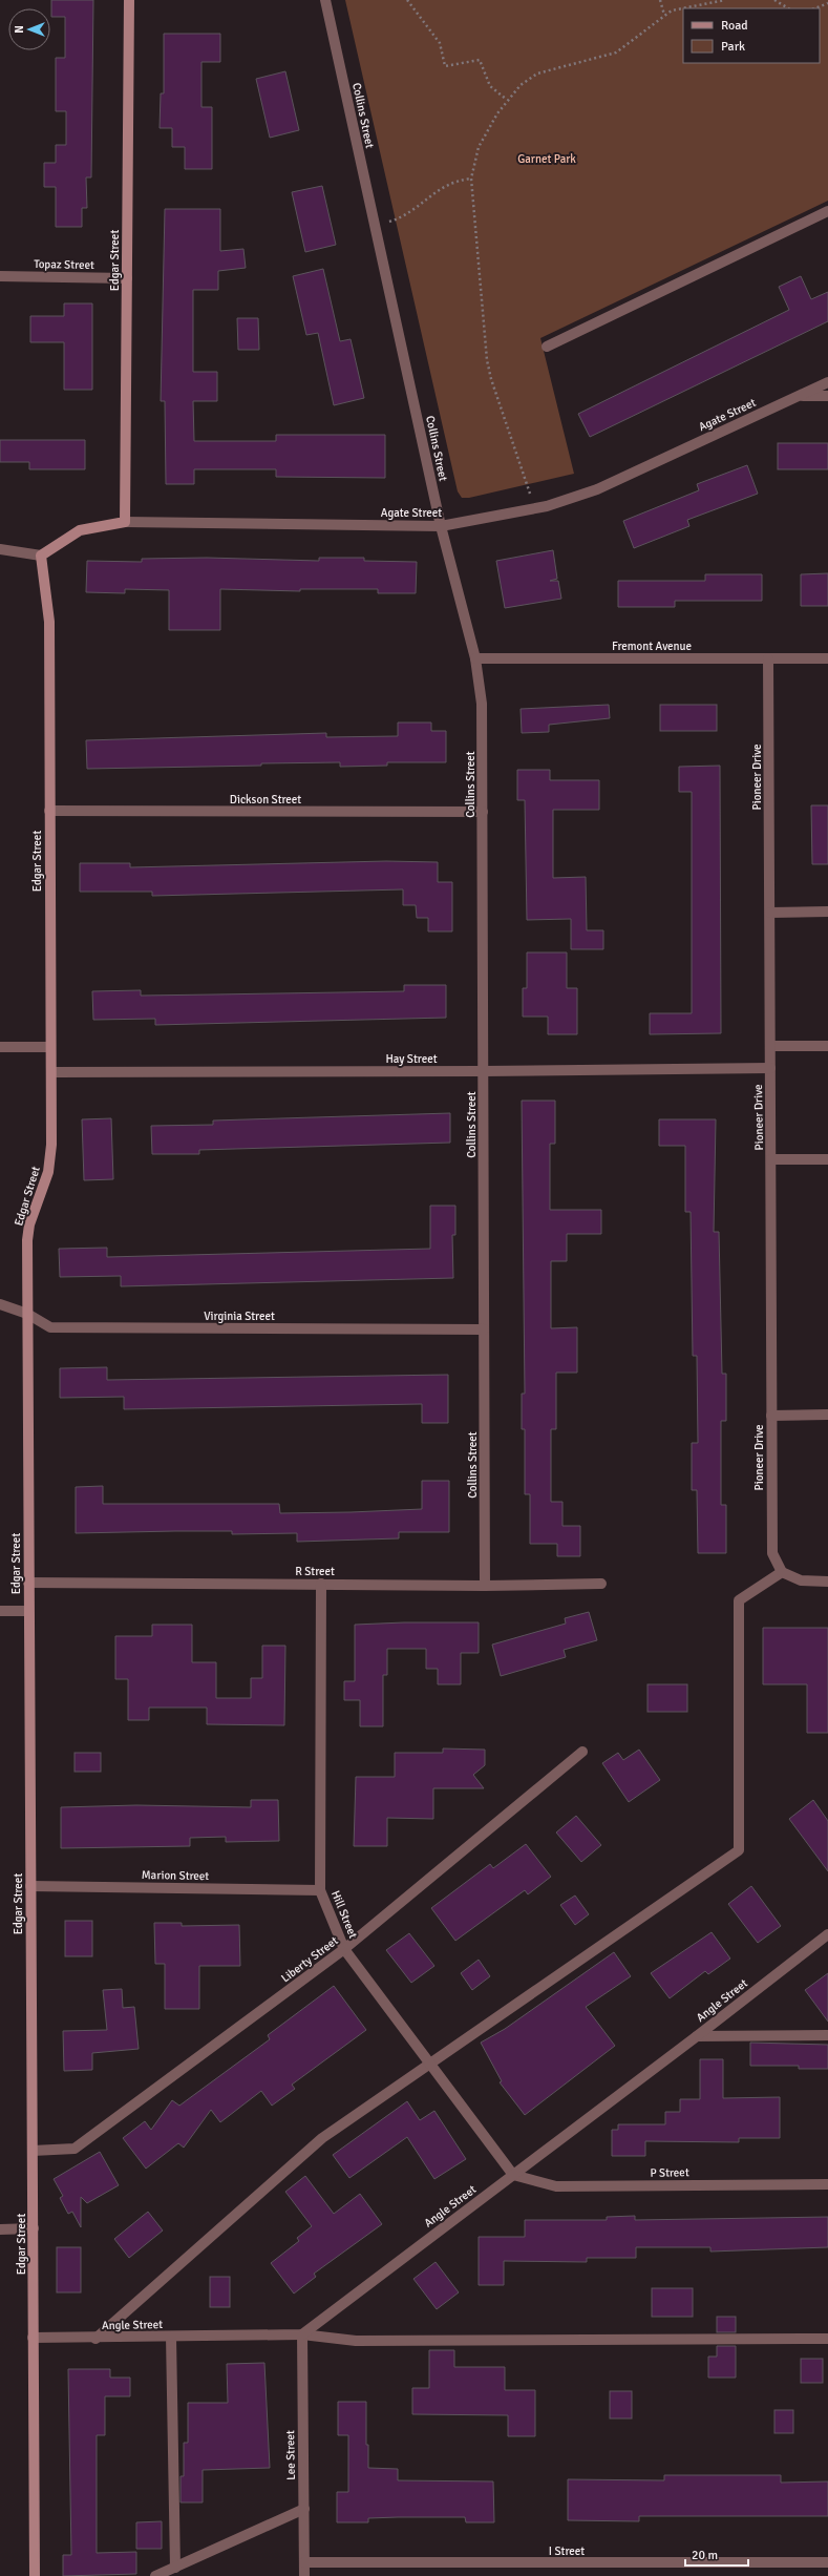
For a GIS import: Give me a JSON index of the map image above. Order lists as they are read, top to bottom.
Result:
{
  "streets": {
    "street": [
      "Collins Street",
      "Edgar Street",
      "Topaz Street",
      "Agate Street",
      "Fremont Avenue",
      "Pioneer Drive",
      "Dickson Street",
      "Hay Street",
      "Virginia Street",
      "R Street",
      "Marion Street",
      "Hill Street",
      "Liberty Street",
      "Angle Street",
      "P Street",
      "Lee Street",
      "I Street"
    ]
  },
  "crossings": [
    ["Collins Street", "Agate Street"],
    ["Collins Street", "Fremont Avenue"],
    ["Collins Street", "Dickson Street"],
    ["Collins Street", "Hay Street"],
    ["Collins Street", "Virginia Street"],
    ["Collins Street", "R Street"],
    ["Edgar Street", "Topaz Street"],
    ["Edgar Street", "Agate Street"],
    ["Edgar Street", "Dickson Street"],
    ["Edgar Street", "Hay Street"],
    ["Edgar Street", "Virginia Street"],
    ["Edgar Street", "R Street"],
    ["Edgar Street", "Marion Street"],
    ["Edgar Street", "Liberty Street"],
    ["Edgar Street", "Angle Street"],
    ["Fremont Avenue", "Pioneer Drive"],
    ["Pioneer Drive", "Hay Street"],
    ["R Street", "Hill Street"],
    ["Marion Street", "Hill Street"],
    ["Hill Street", "Liberty Street"],
    ["Hill Street", "Angle Street"],
    ["Hill Street", "P Street"],
    ["Angle Street", "P Street"],
    ["Angle Street", "Lee Street"],
    ["Lee Street", "I Street"]
  ],
  "parks": ["Garnet Park"],
  "legend": ["Road", "Park"],
  "scale_bar": "20 m",
  "north": "left"
}
